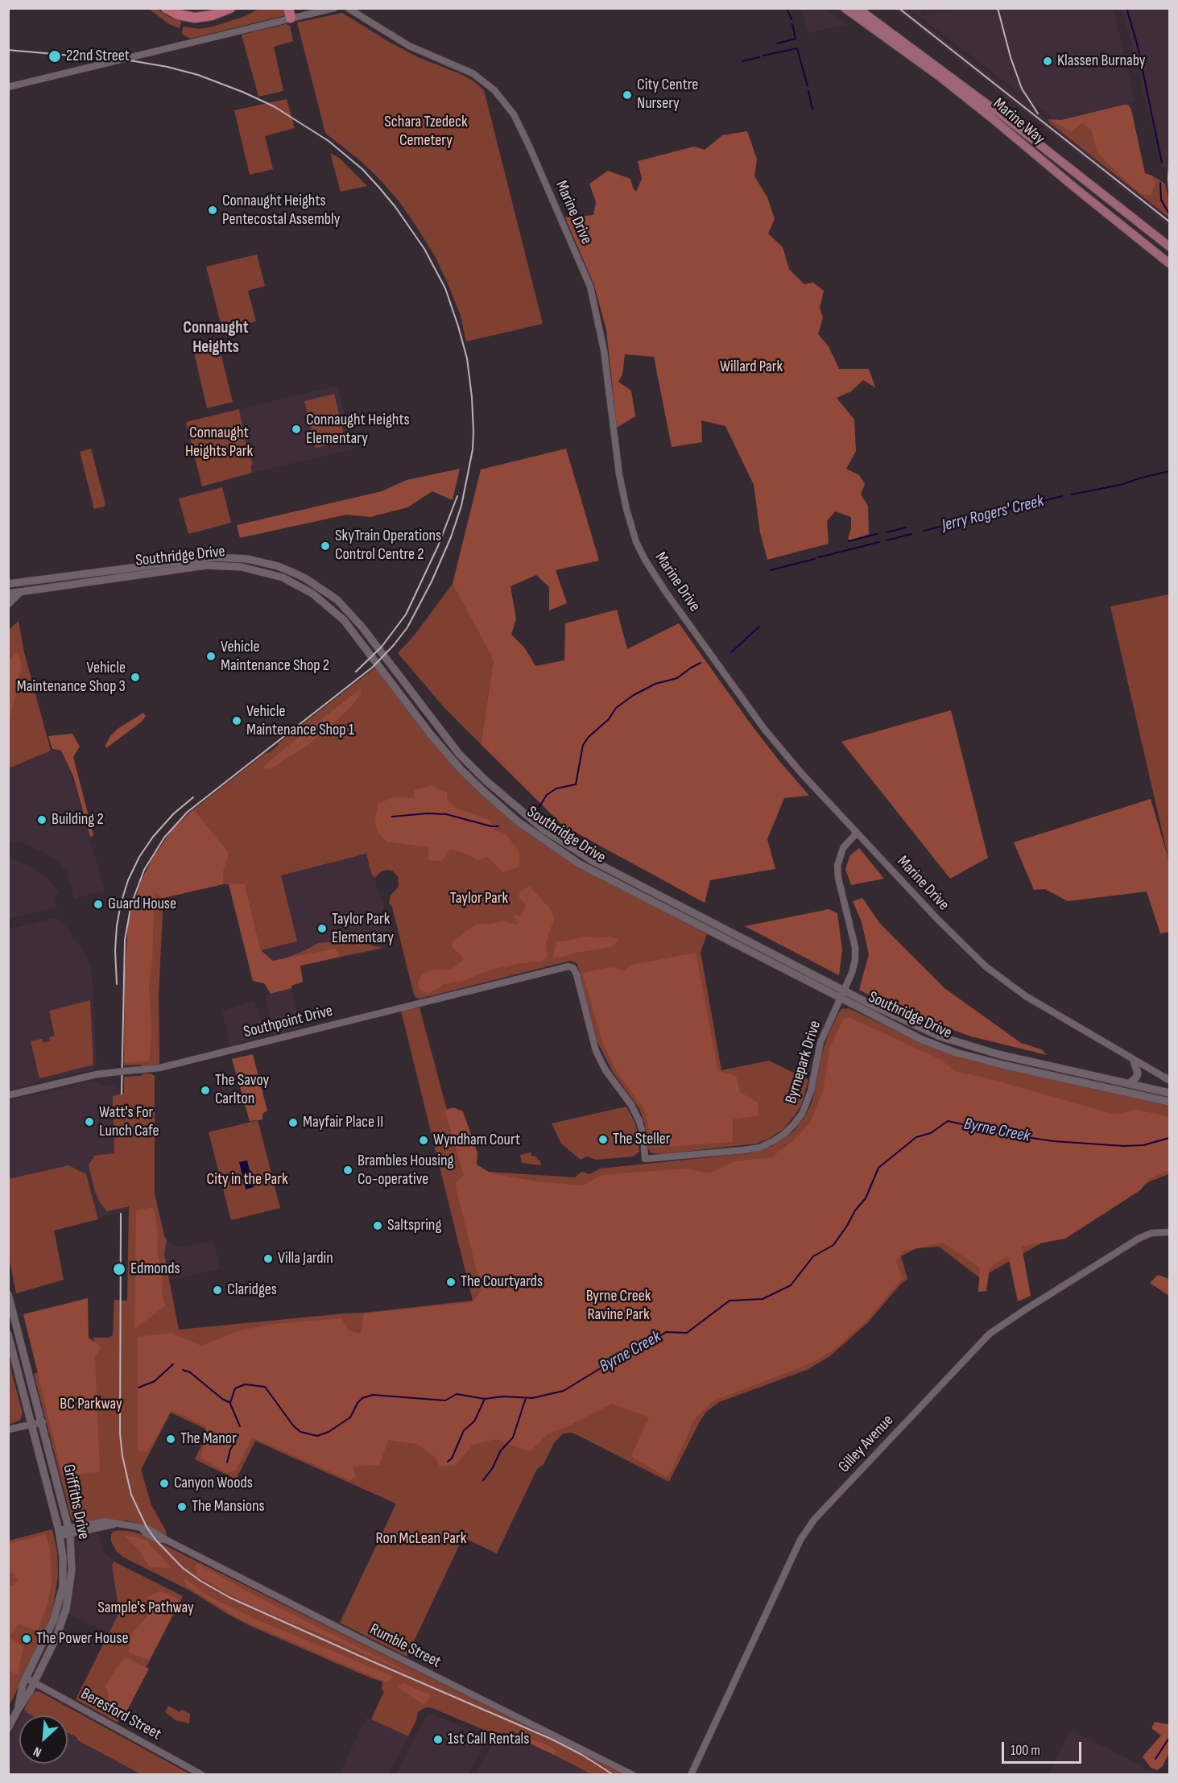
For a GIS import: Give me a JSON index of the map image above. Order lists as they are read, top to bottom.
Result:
{
  "streets": {
    "main road": ["Marine Way", "Southridge Drive", "Griffiths Drive"],
    "street": [
      "Marine Drive",
      "Southpoint Drive",
      "Byrnepark Drive",
      "Gilley Avenue",
      "Rumble Street",
      "Beresford Street"
    ]
  },
  "crossings": [
    ["Marine Drive", "Byrnepark Drive"],
    ["Southridge Drive", "Byrnepark Drive"],
    ["Southpoint Drive", "Byrnepark Drive"],
    ["Griffiths Drive", "Rumble Street"],
    ["Griffiths Drive", "Beresford Street"]
  ],
  "districts": ["Connaught Heights"],
  "water": ["Jerry Rogers' Creek", "Byrne Creek"],
  "parks": [
    "Schara Tzedeck Cemetery",
    "Willard Park",
    "Connaught Heights Park",
    "Taylor Park",
    "City in the Park",
    "Byrne Creek Ravine Park",
    "BC Parkway",
    "Ron McLean Park",
    "Sample's Pathway"
  ],
  "places": [
    "22nd Street",
    "Klassen Burnaby",
    "City Centre Nursery",
    "Connaught Heights Pentecostal Assembly",
    "Connaught Heights Elementary",
    "SkyTrain Operations Control Centre 2",
    "Vehicle Maintenance Shop 2",
    "Vehicle Maintenance Shop 3",
    "Vehicle Maintenance Shop 1",
    "Building 2",
    "Guard House",
    "Taylor Park Elementary",
    "The Savoy Carlton",
    "Watt's For Lunch Cafe",
    "Mayfair Place II",
    "The Steller",
    "Wyndham Court",
    "Brambles Housing Co-operative",
    "Saltspring",
    "Villa Jardin",
    "Edmonds",
    "The Courtyards",
    "Claridges",
    "The Manor",
    "Canyon Woods",
    "The Mansions",
    "The Power House",
    "1st Call Rentals"
  ],
  "scale_bar": "100 m",
  "north": "bottom left"
}
